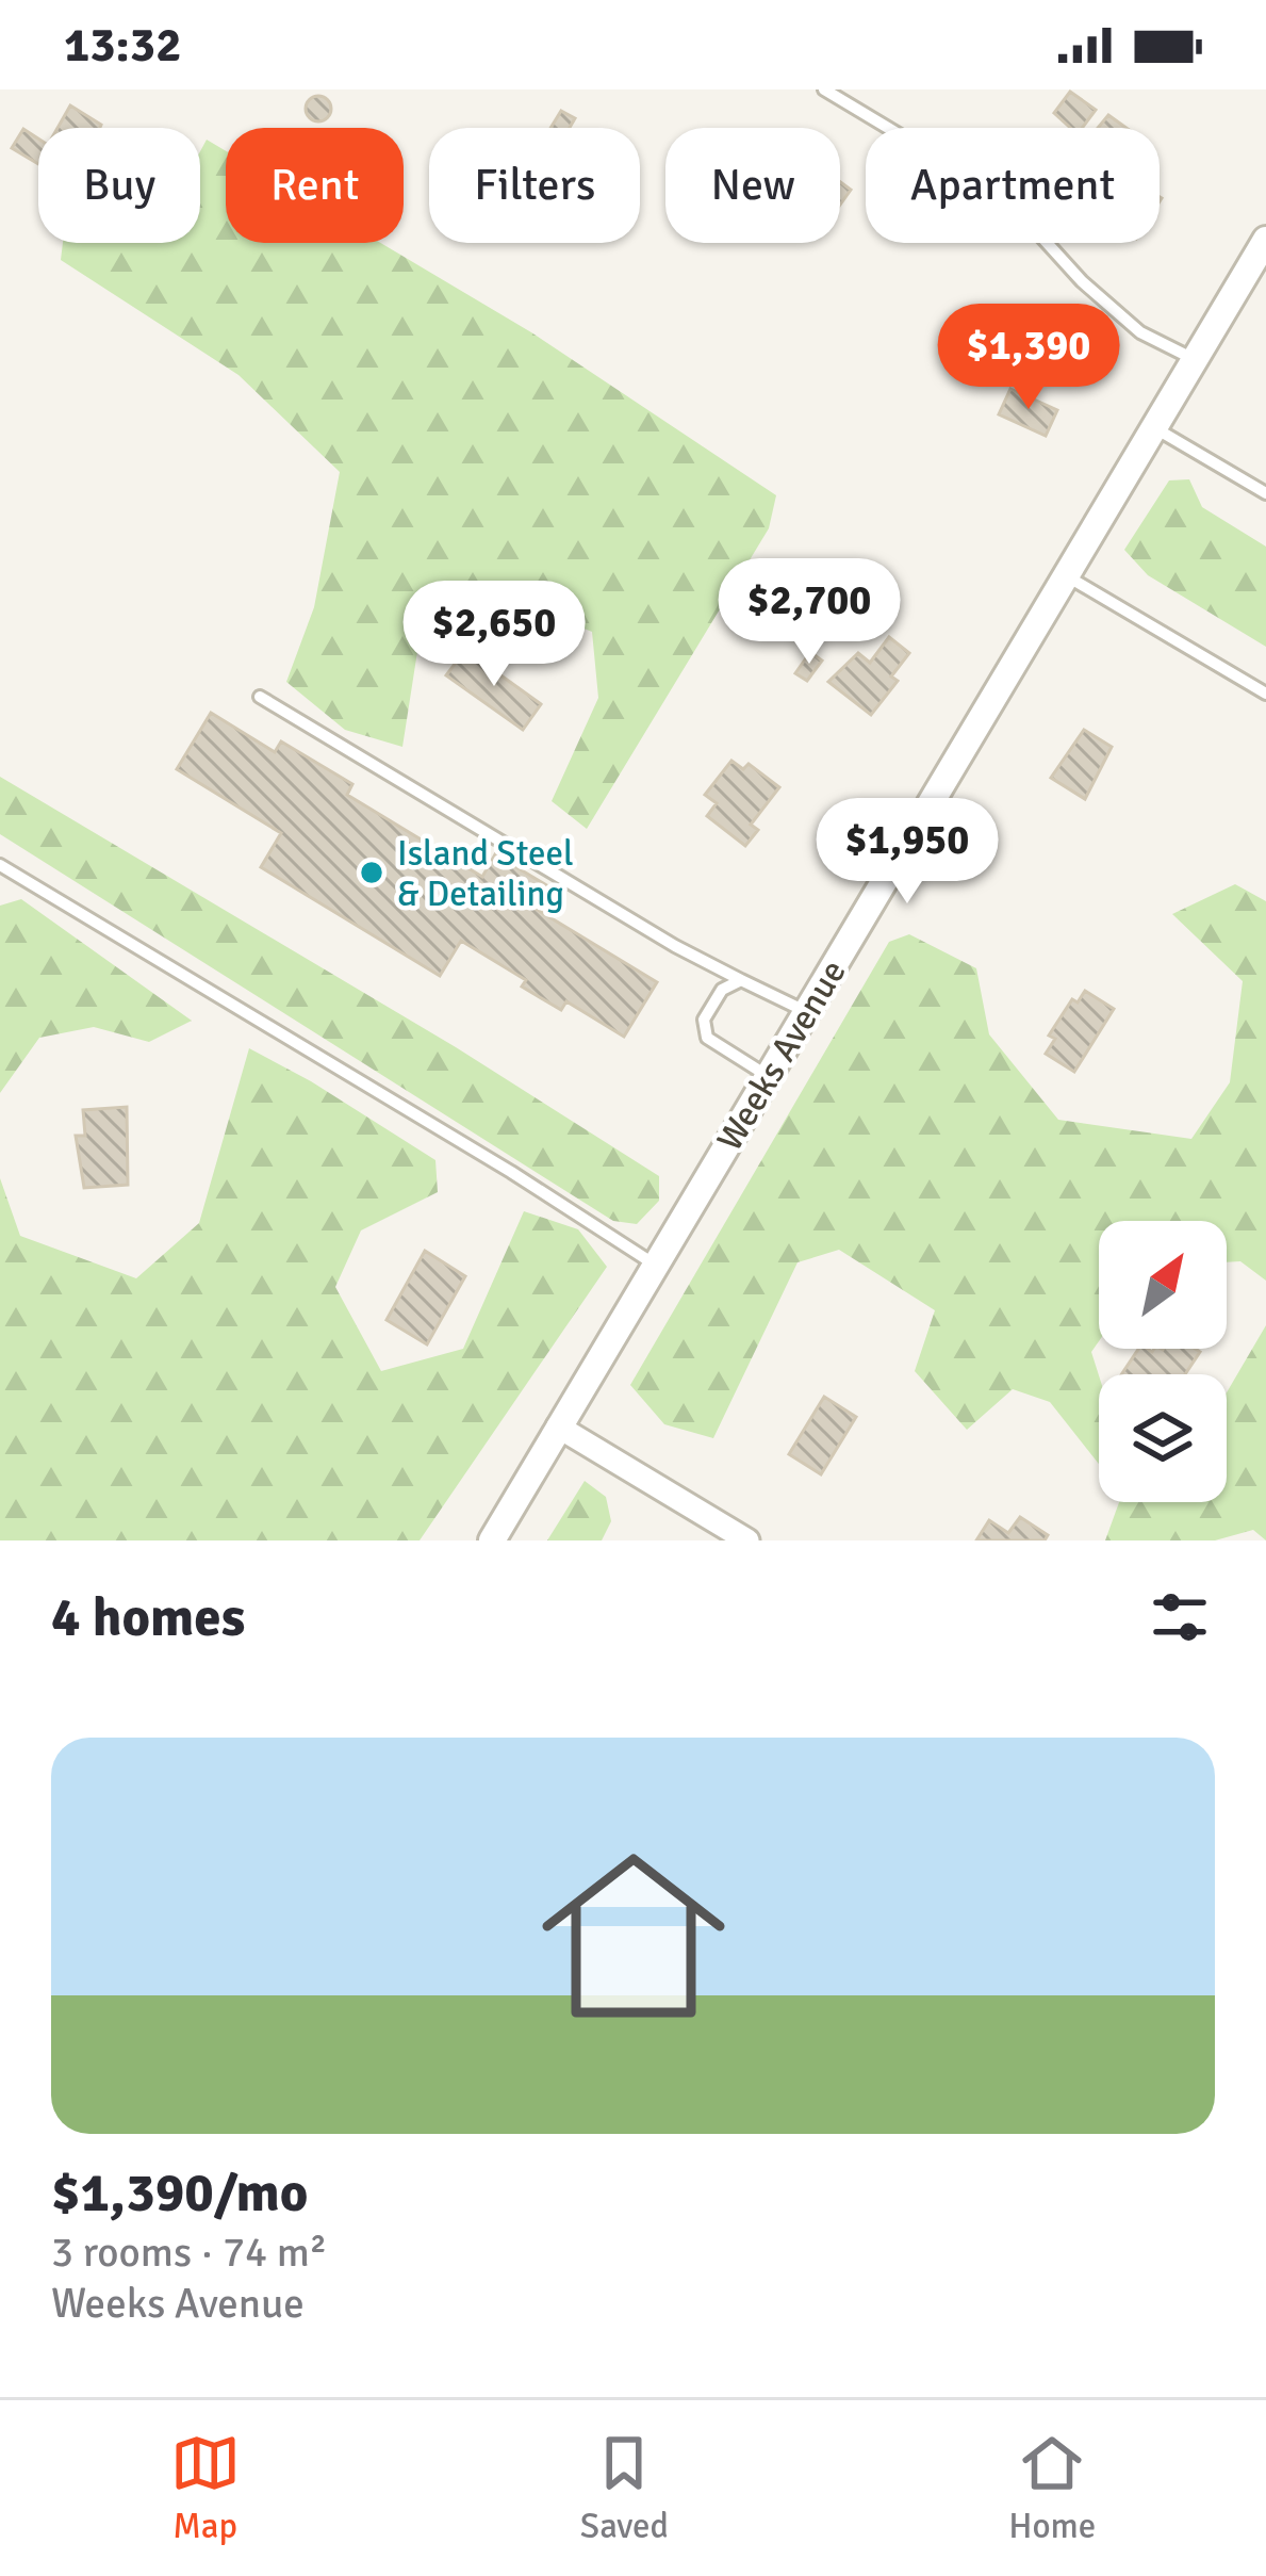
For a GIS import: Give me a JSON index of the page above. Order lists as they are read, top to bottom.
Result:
{
  "streets": {
    "street": ["Weeks Avenue"]
  },
  "places": ["Island Steel & Detailing"],
  "north": "top right",
  "page": {
    "status": "13:32",
    "chip": [
      "Buy",
      "Rent",
      "Filters",
      "New",
      "Apartment"
    ],
    "price": [
      "$1,390",
      "$2,700",
      "$2,650",
      "$1,950"
    ],
    "heading": "4 homes",
    "list": [
      {
        "name": "$1,390/mo",
        "note": "3 rooms · 74 m² · Weeks Avenue"
      }
    ],
    "tabs": ["Map", "Saved", "Home"]
  }
}
